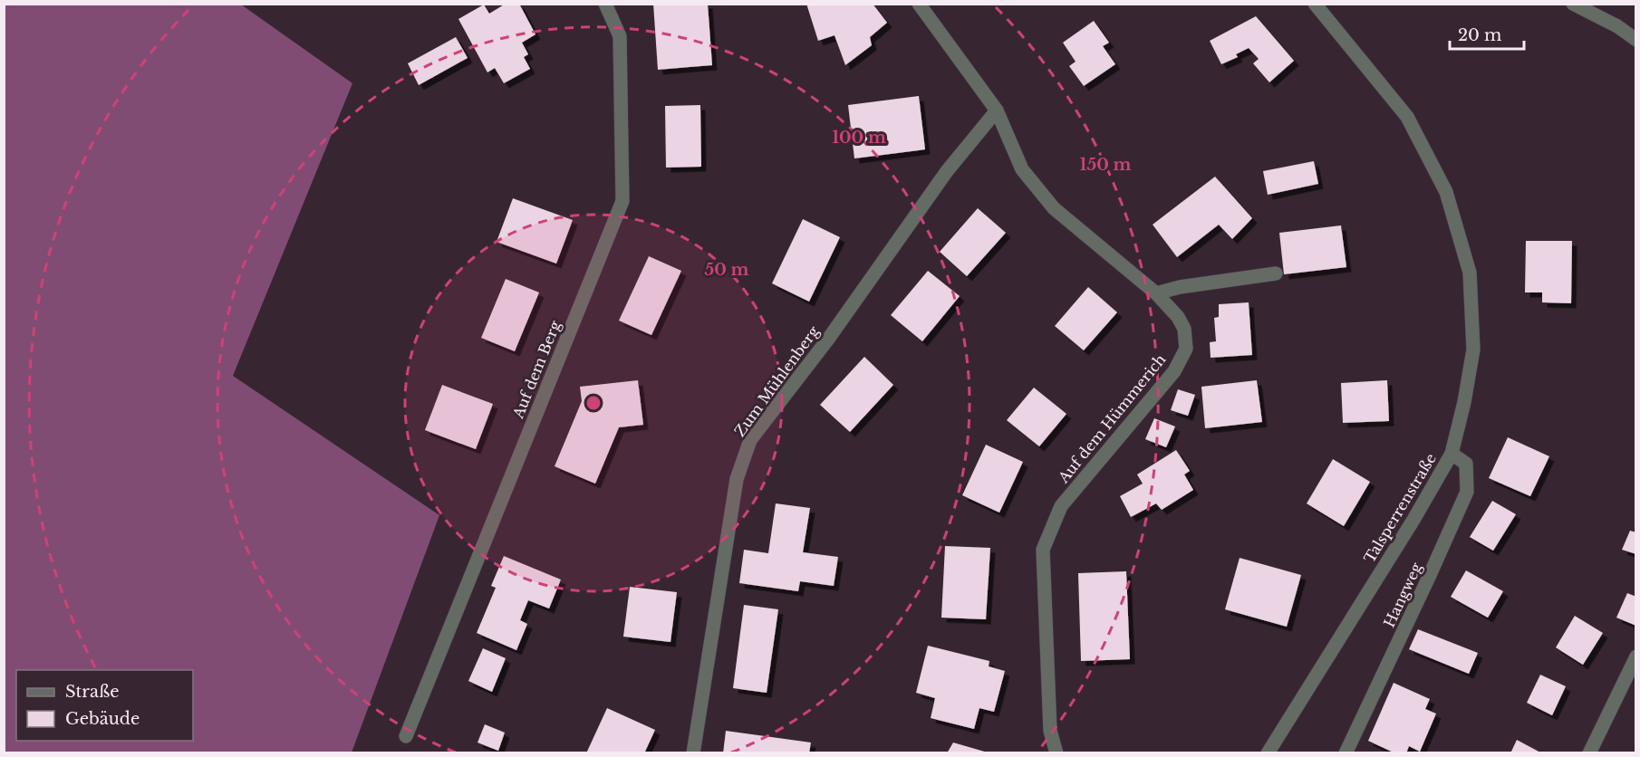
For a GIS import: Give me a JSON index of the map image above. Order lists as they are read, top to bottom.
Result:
{
  "streets": {
    "street": [
      "Auf dem Berg",
      "Zum Mühlenberg",
      "Auf dem Hümmerich",
      "Talsperrenstraße",
      "Hangweg"
    ]
  },
  "crossings": [
    ["Zum Mühlenberg", "Auf dem Hümmerich"],
    ["Talsperrenstraße", "Hangweg"]
  ],
  "legend": ["Straße", "Gebäude"],
  "scale_bar": "20 m",
  "rings": ["100 m", "150 m", "50 m"]
}
